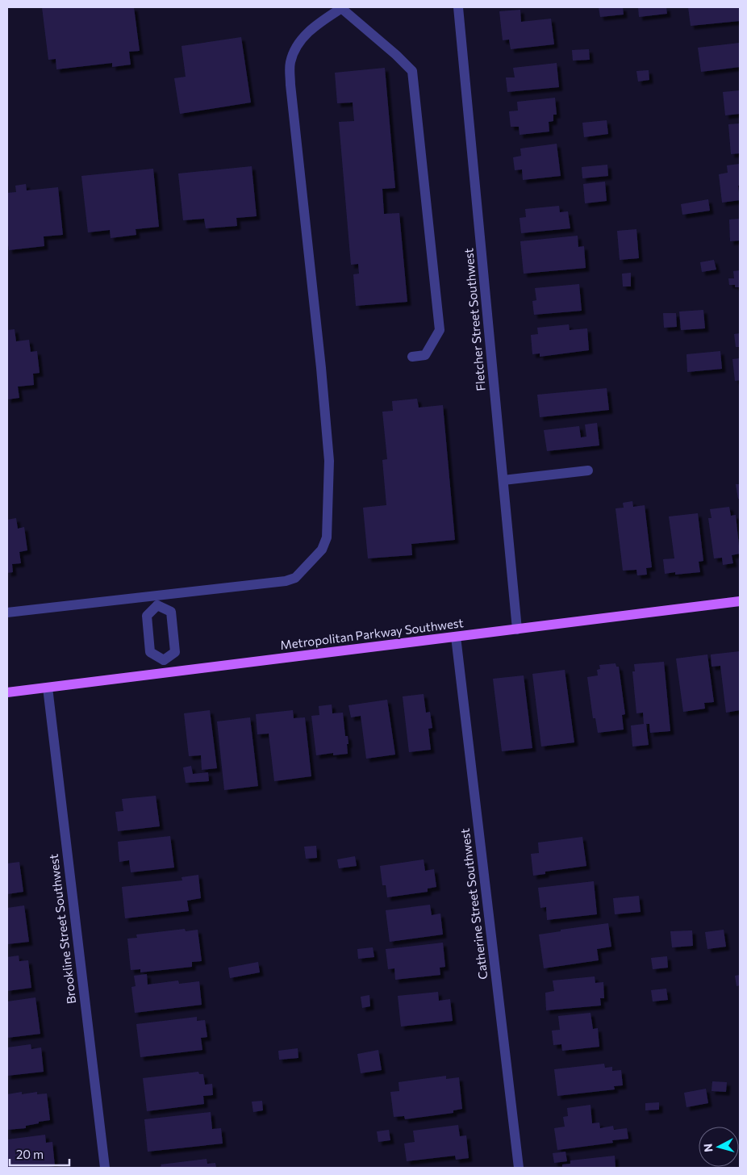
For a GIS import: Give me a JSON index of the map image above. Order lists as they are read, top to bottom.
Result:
{
  "streets": {
    "main road": ["Metropolitan Parkway Southwest"],
    "street": ["Fletcher Street Southwest", "Catherine Street Southwest", "Brookline Street Southwest"]
  },
  "crossings": [
    ["Fletcher Street Southwest", "Metropolitan Parkway Southwest"],
    ["Metropolitan Parkway Southwest", "Catherine Street Southwest"],
    ["Metropolitan Parkway Southwest", "Brookline Street Southwest"]
  ],
  "scale_bar": "20 m",
  "north": "left"
}
